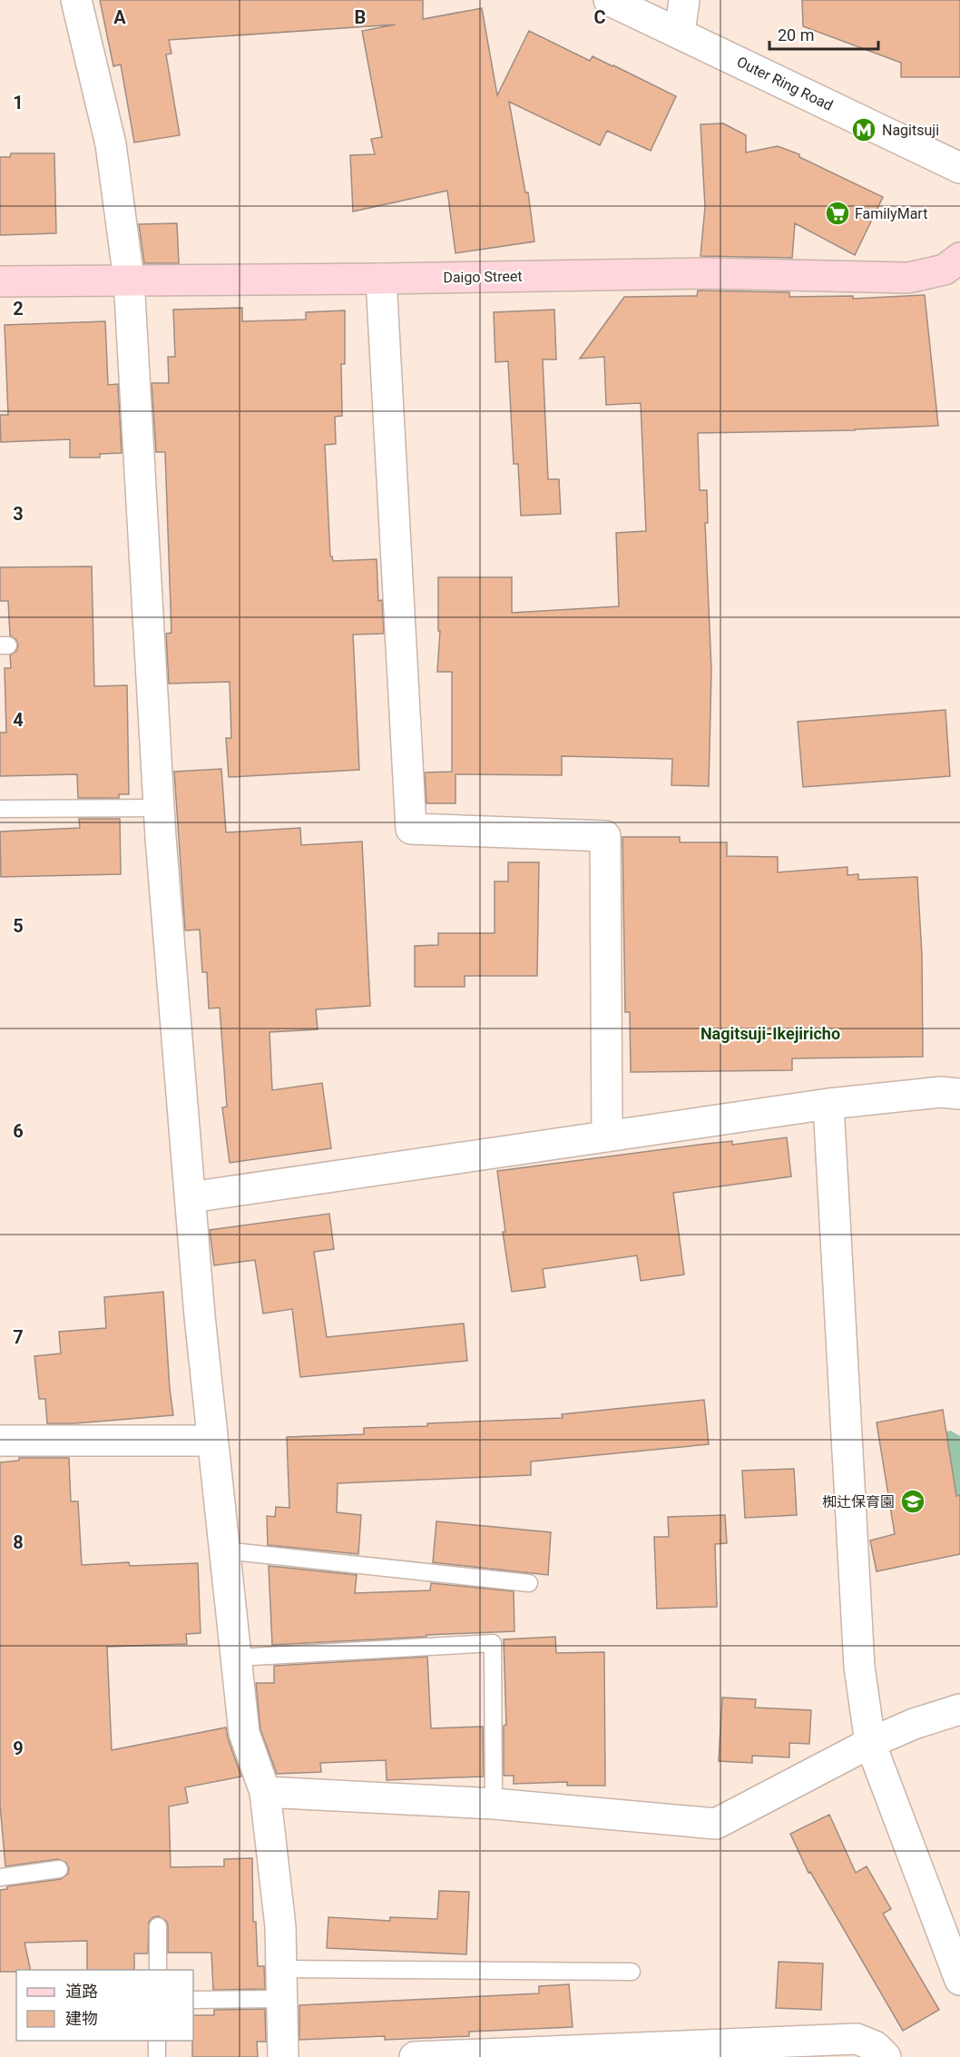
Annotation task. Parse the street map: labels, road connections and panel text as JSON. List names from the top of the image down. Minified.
{"streets":{"main road":["Daigo Street"],"street":["Outer Ring Road"]},"districts":["Nagitsuji-Ikejiricho"],"places":{"metro station":["Nagitsuji"],"supermarket":["FamilyMart"],"school or university":["椥辻保育園"]},"legend":["道路","建物"],"scale_bar":"20 m","grid":{"columns":["A","B","C"],"rows":["1","2","3","4","5","6","7","8","9"]}}
